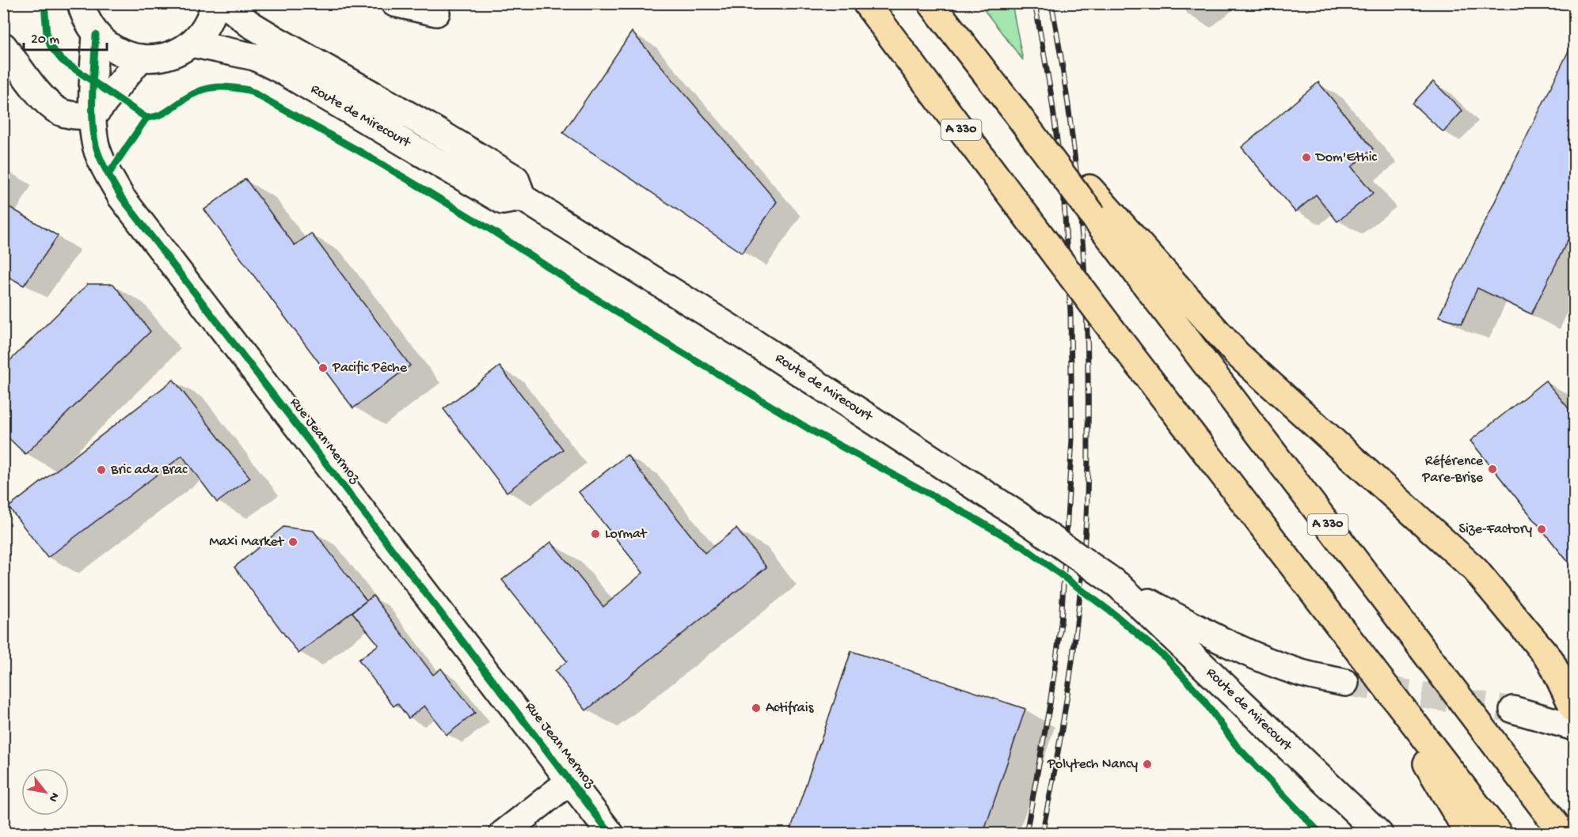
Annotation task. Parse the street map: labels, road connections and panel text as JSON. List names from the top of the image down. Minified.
{"streets":{"highway":["A 330"],"main road":["Route de Mirecourt","Rue Jean Mermoz"]},"places":["Dom'Ethic","Pacific Pêche","Référence Pare-Brise","Bric ada Brac","Size-Factory","Lormat","Maxi Market","Actifrais","Polytech Nancy"],"scale_bar":"20 m","north":"bottom right"}
